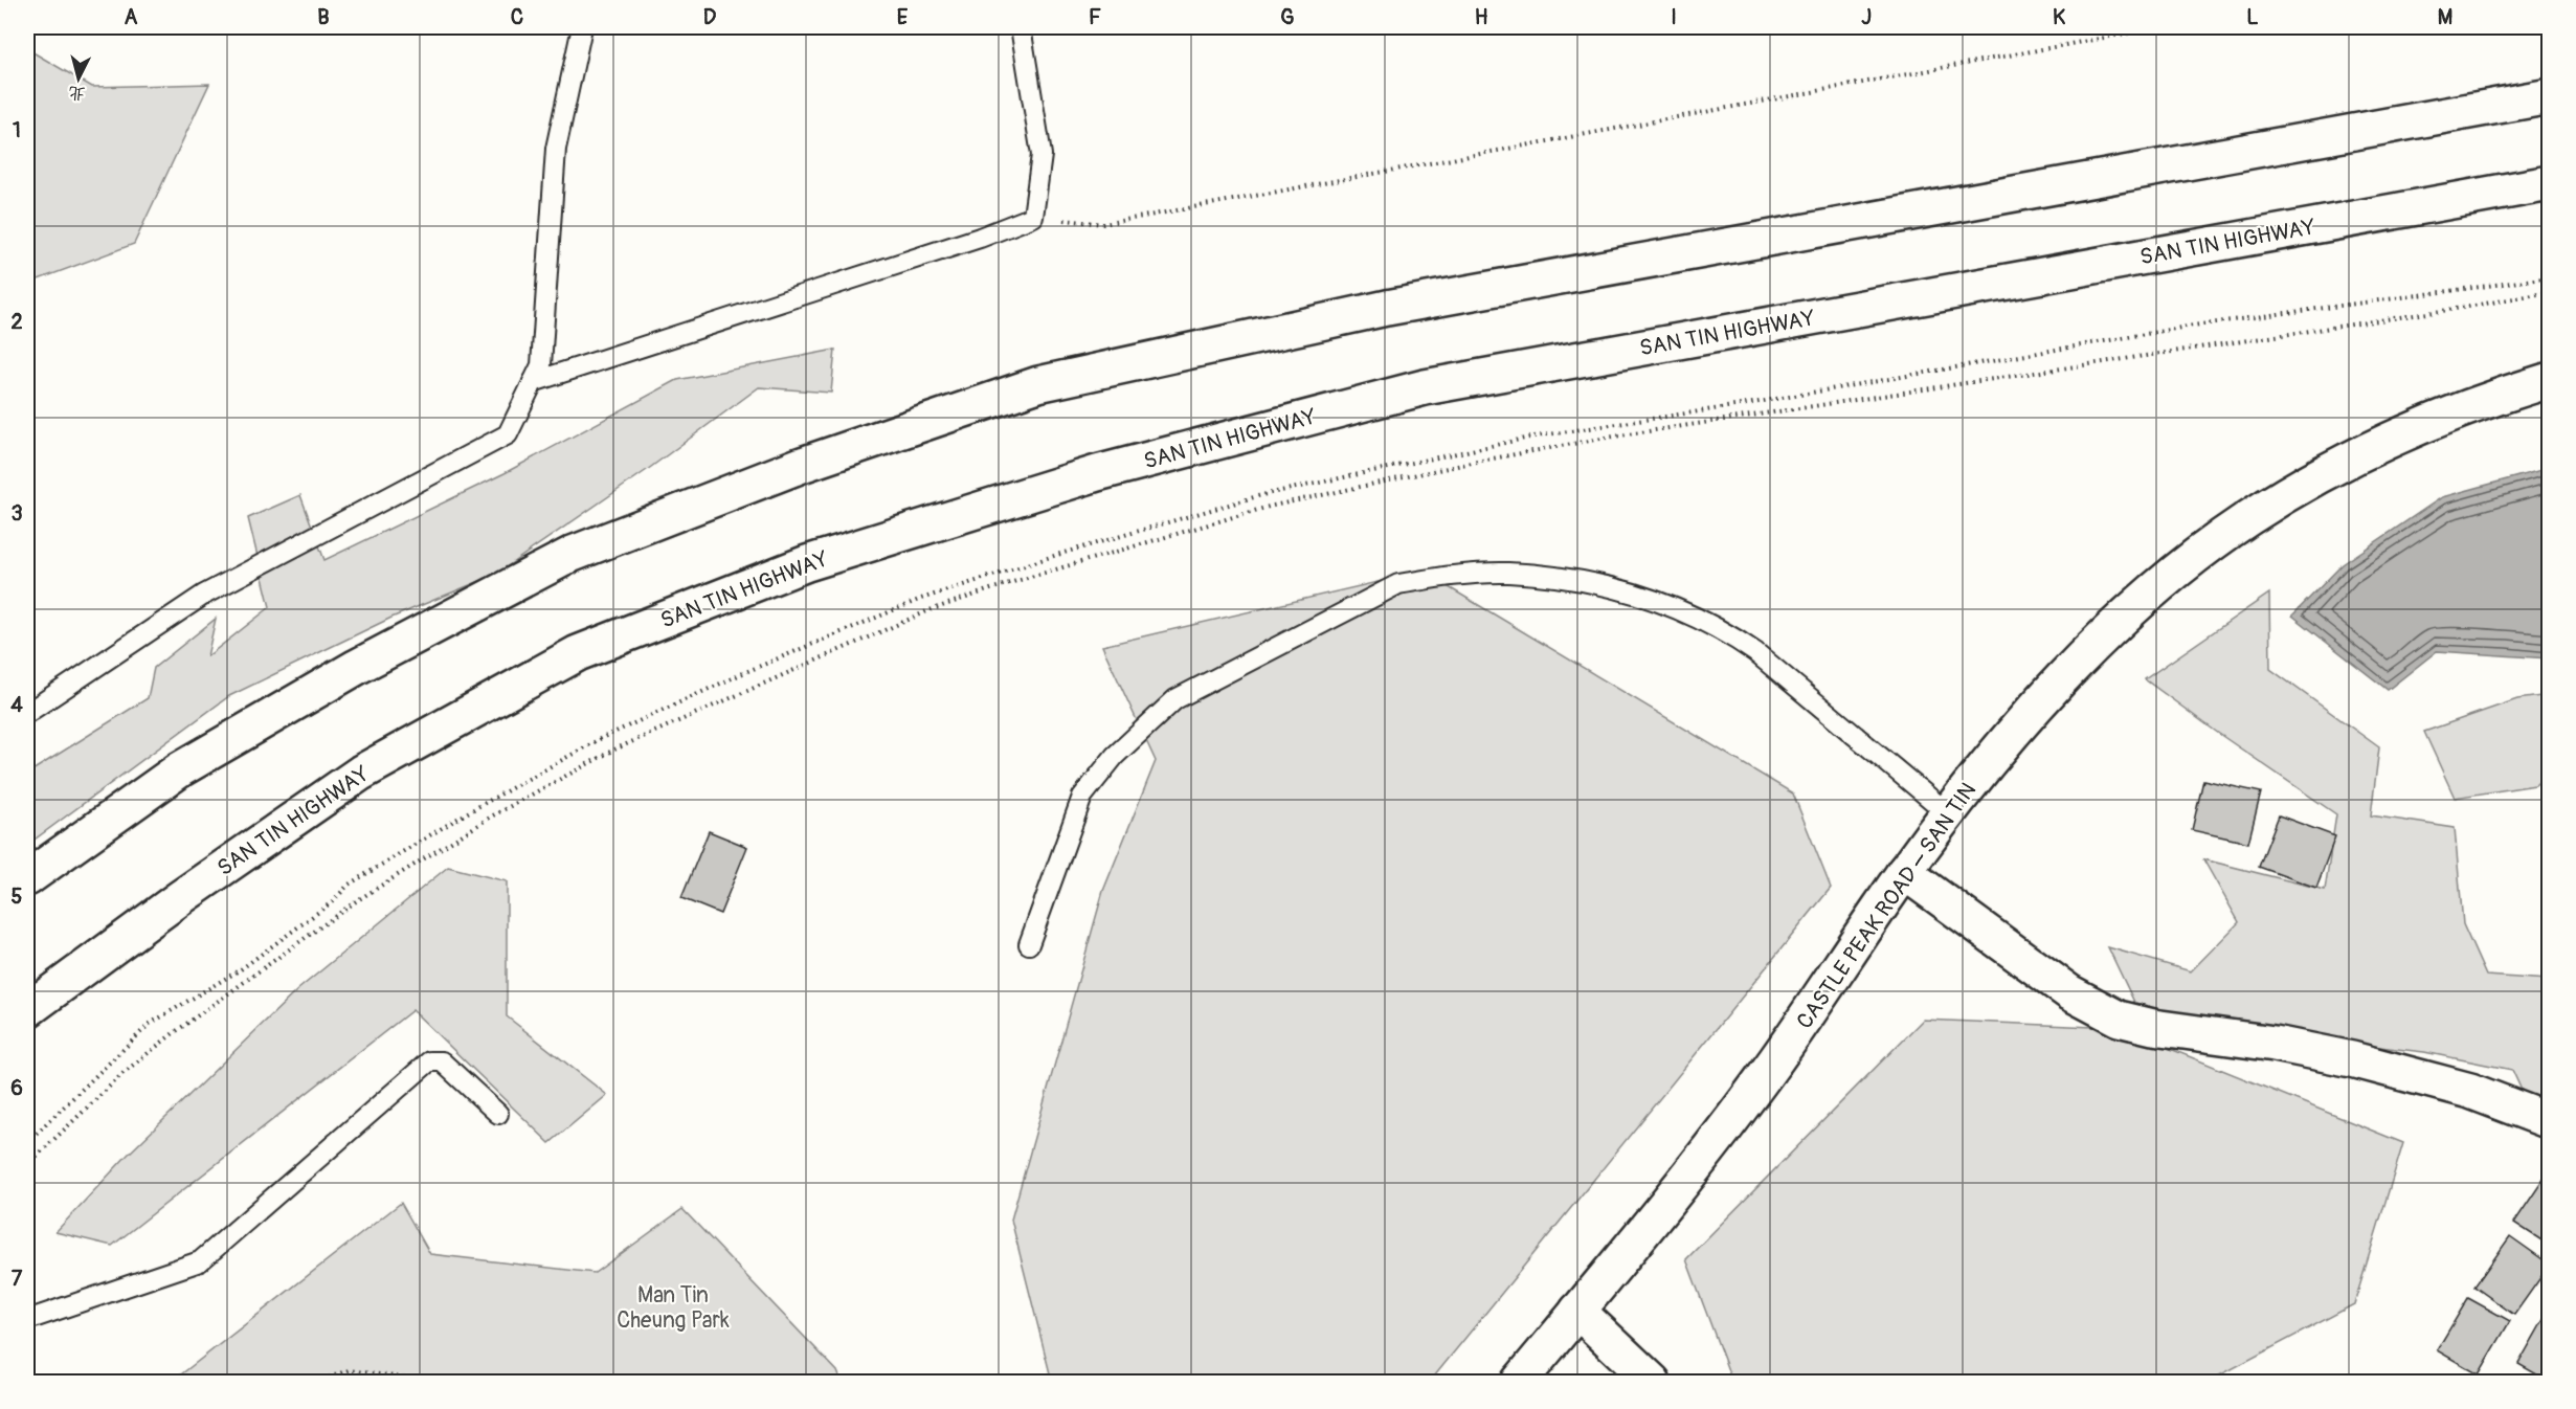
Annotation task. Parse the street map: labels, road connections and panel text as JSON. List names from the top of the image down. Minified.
{"streets":{"main road":["SAN TIN HIGHWAY","CASTLE PEAK ROAD – SAN TIN"]},"parks":["Man Tin Cheung Park"],"north":"bottom","grid":{"columns":["A","B","C","D","E","F","G","H","I","J","K","L","M"],"rows":["1","2","3","4","5","6","7"]}}
